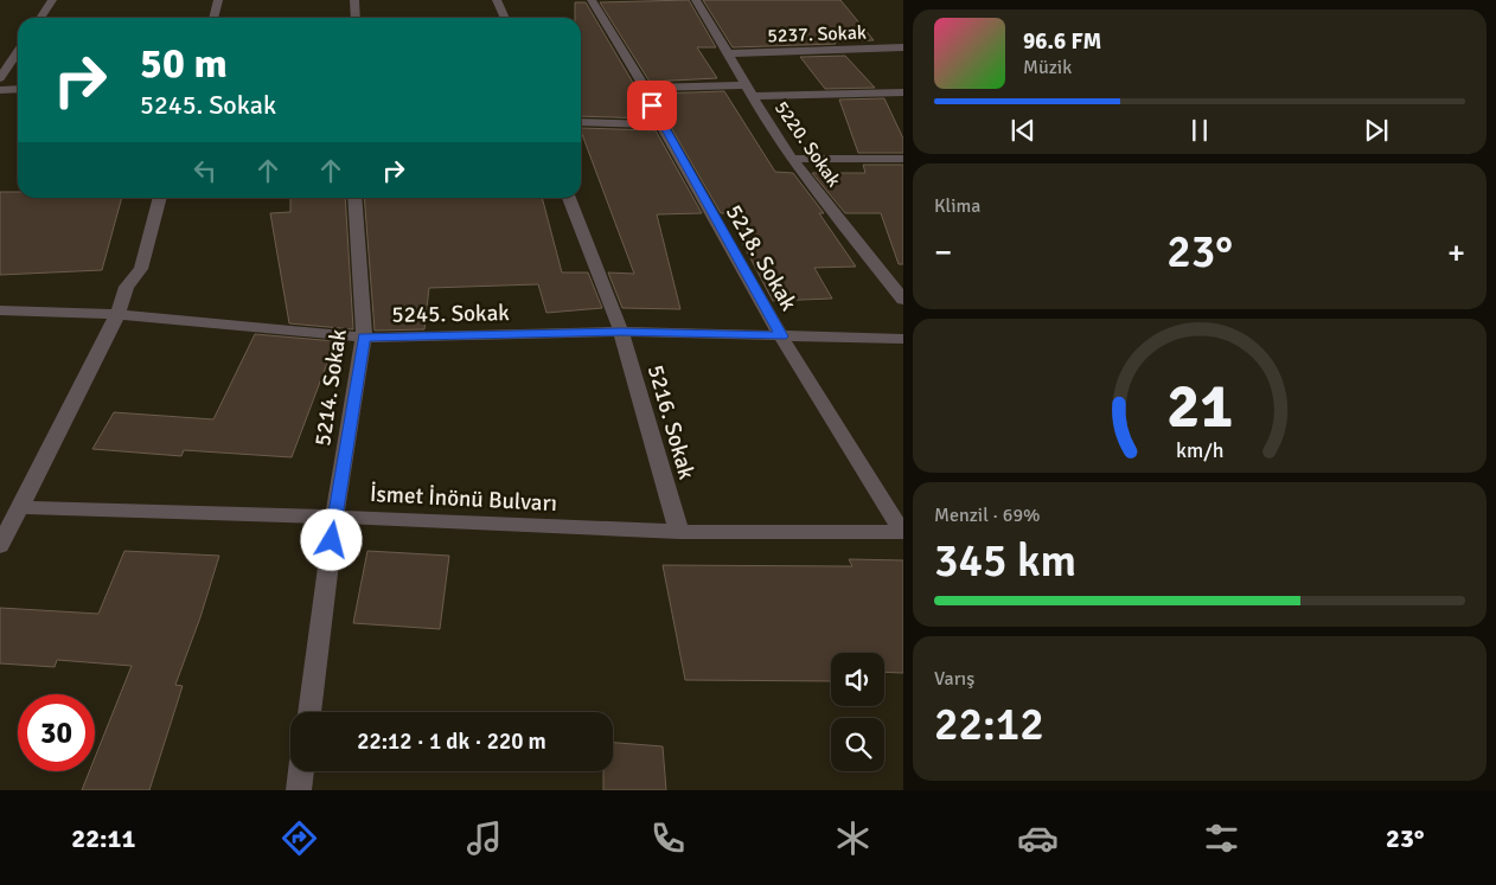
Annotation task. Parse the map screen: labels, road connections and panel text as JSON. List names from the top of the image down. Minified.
{"streets":{"street":["5237. Sokak","5220. Sokak","5218. Sokak","5245. Sokak","5214. Sokak","5216. Sokak","İsmet İnönü Bulvarı"]},"crossings":[["5237. Sokak","5220. Sokak"],["5218. Sokak","5245. Sokak"],["5218. Sokak","İsmet İnönü Bulvarı"],["5245. Sokak","5214. Sokak"],["5245. Sokak","5216. Sokak"],["5214. Sokak","İsmet İnönü Bulvarı"],["5216. Sokak","İsmet İnönü Bulvarı"]],"page":{"turn":["50 m","5245. Sokak"],"song":["96.6 FM","Müzik"],"tile":["Klima",["Menzil · 69%","345 km"],["Varış","22:12"]],"heat":["−","23°","+"],"limit":"30","trip":"22:12 · 1 dk · 220 m","tabs":["22:11","23°"],"gauge":["21","km/h"]}}
